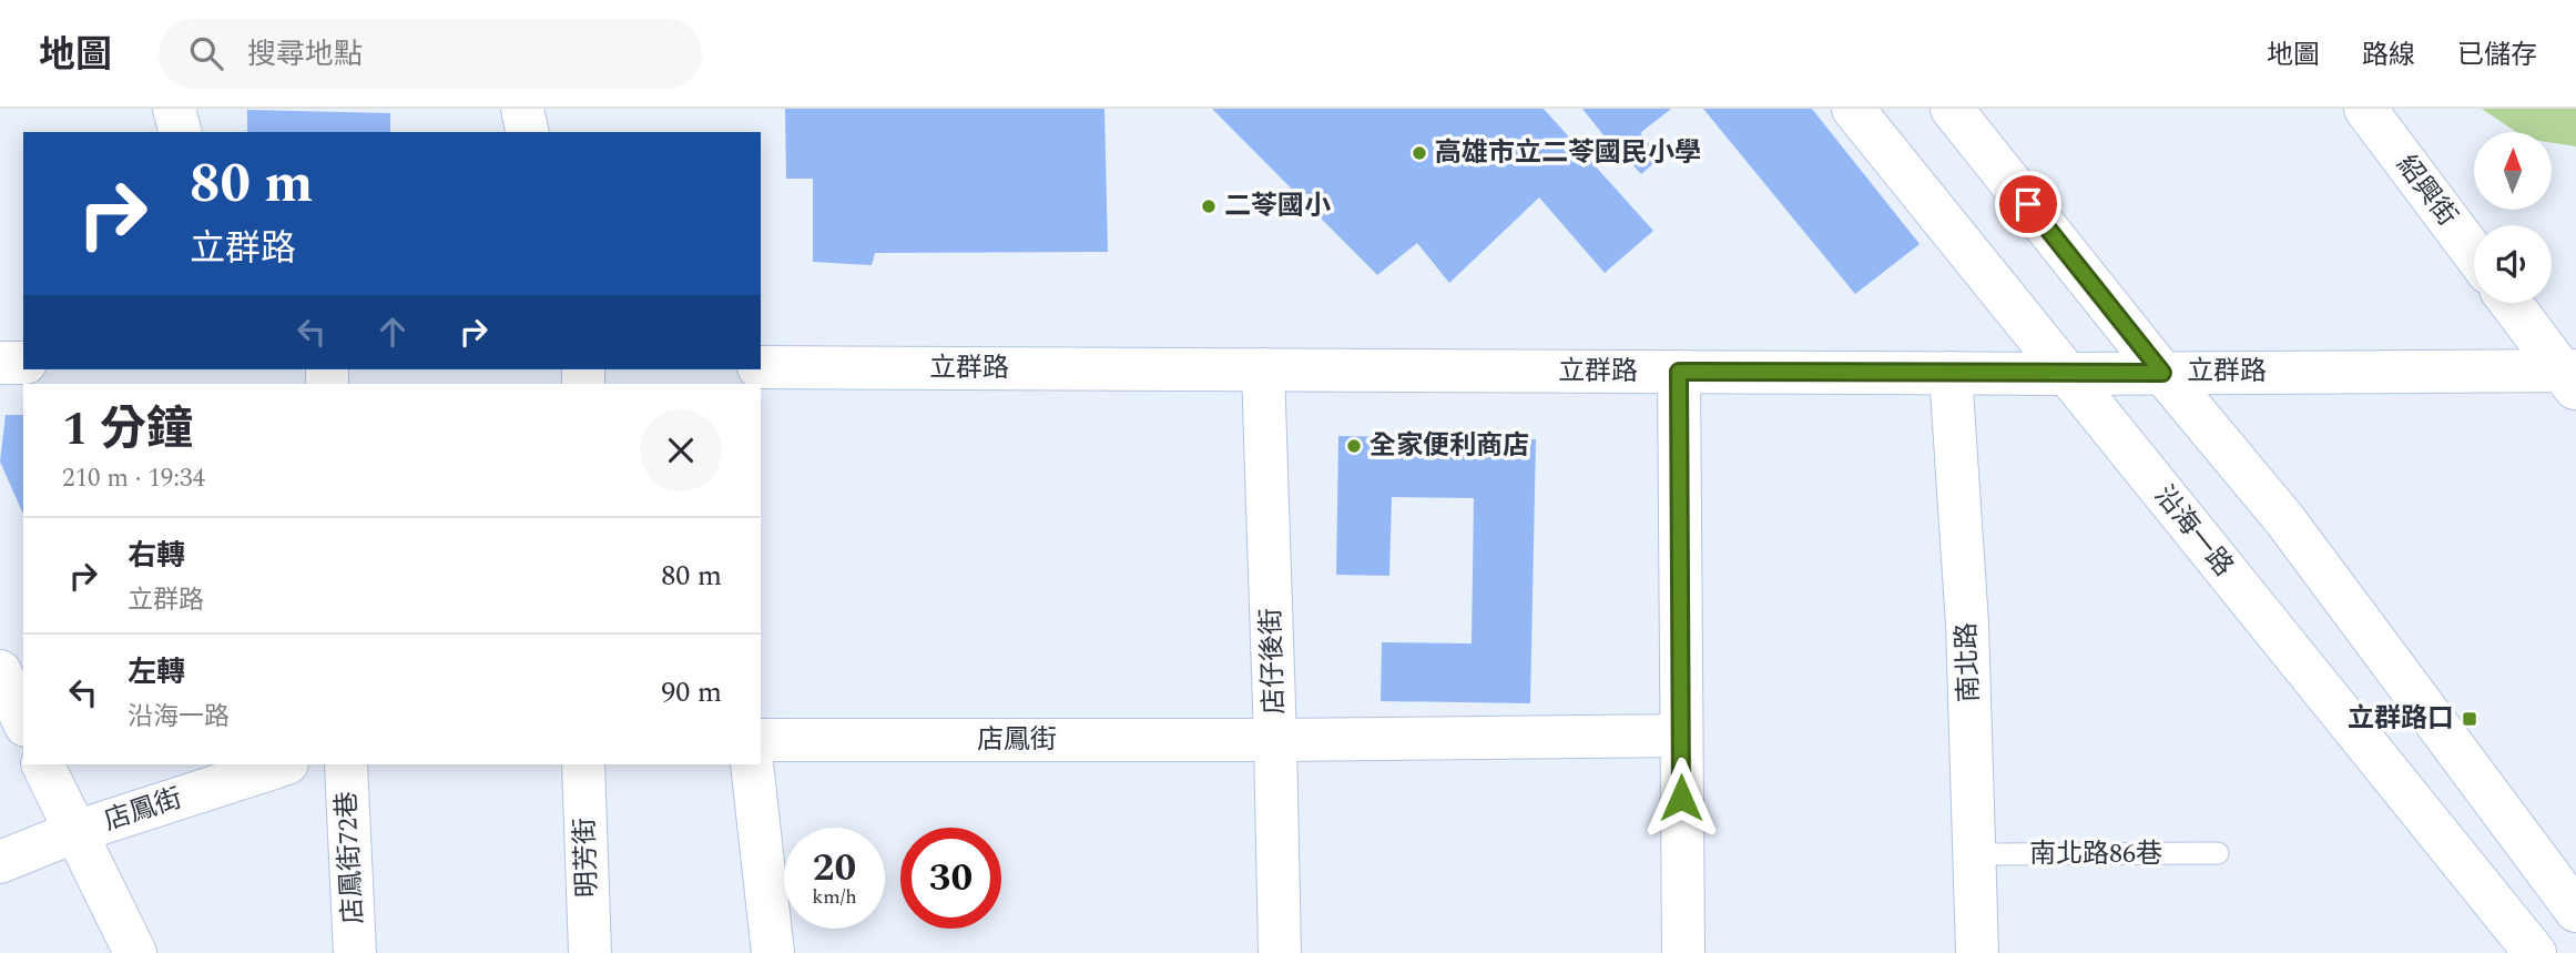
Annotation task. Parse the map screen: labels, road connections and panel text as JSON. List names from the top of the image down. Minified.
{"streets":{"street":["紹興街","立群路","沿海一路","店仔後街","南北路","店鳳街","店鳳街72巷","明芳街"],"lane":["南北路86巷"]},"crossings":[["立群路","沿海一路"],["立群路","店仔後街"],["立群路","南北路"],["店仔後街","店鳳街"],["南北路","南北路86巷"]],"places":{"other":["高雄市立二苓國民小學","二苓國小","全家便利商店"],"transit":["立群路口"]},"north":"top","page":{"header":"地圖","search":"搜尋地點","nav":["地圖","路線","已儲存"],"turn":["80 m","立群路"],"heading":["1 分鐘","210 m · 19:34"],"list":[{"name":"右轉","note":"立群路","value":"80 m"},{"name":"左轉","note":"沿海一路","value":"90 m"}],"speed":"20 km/h","limit":"30"}}
